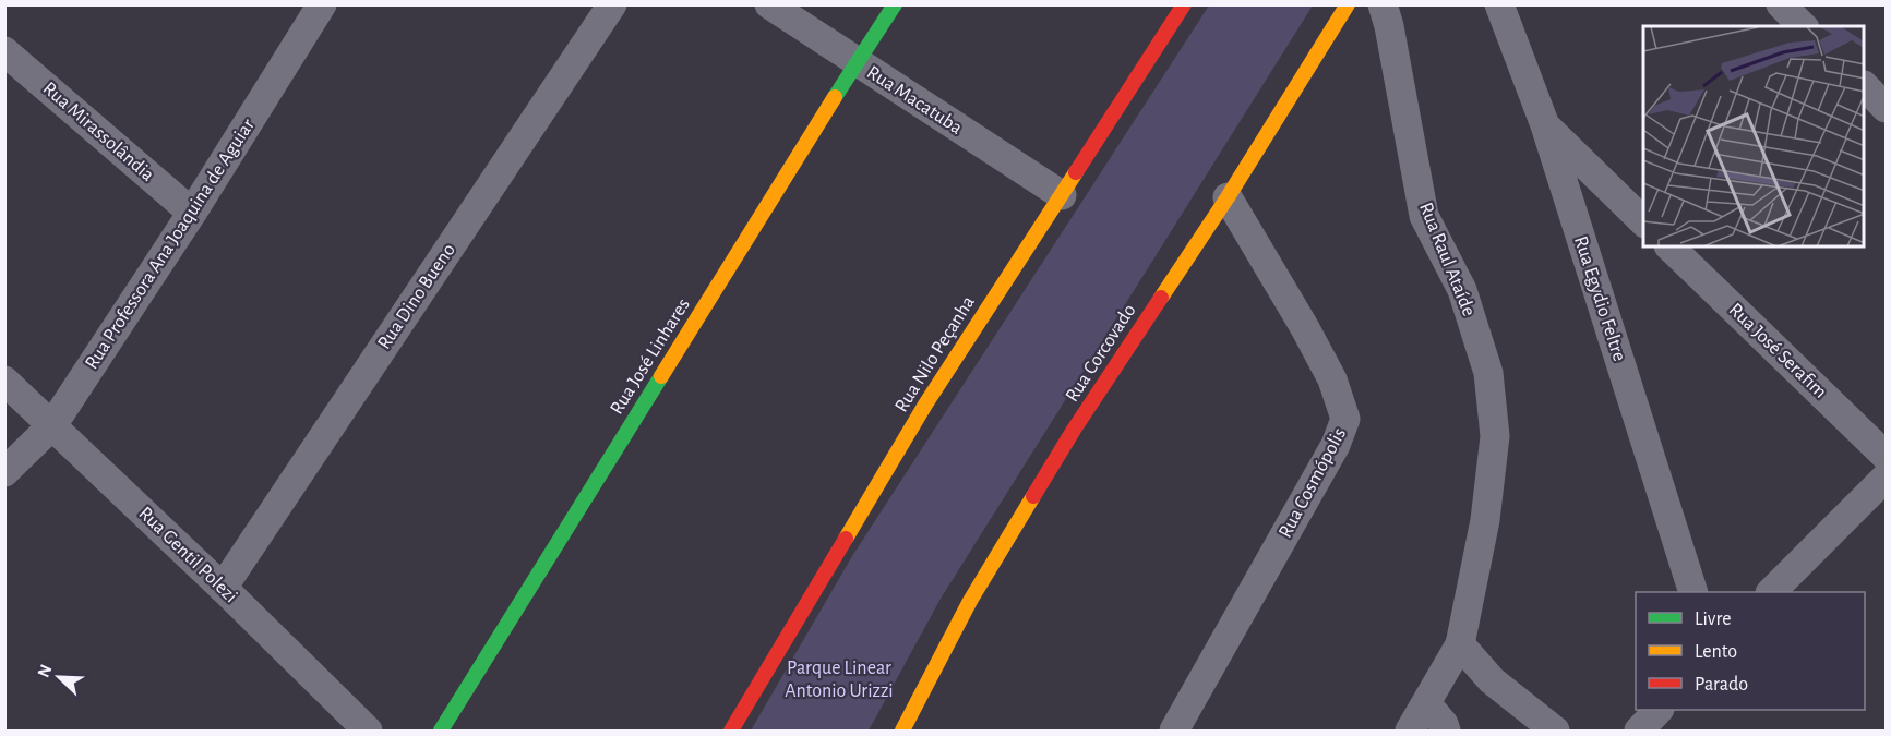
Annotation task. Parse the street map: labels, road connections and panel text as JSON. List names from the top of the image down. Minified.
{"streets":{"street":["Rua Macatuba","Rua Mirassolândia","Rua Professora Ana Joaquina de Aguiar","Rua Raul Ataíde","Rua Dino Bueno","Rua Egydio Feltre","Rua José Serafim","Rua Corcovado","Rua Nilo Peçanha","Rua José Linhares","Rua Cosmópolis","Rua Gentil Polezi"]},"crossings":[["Rua Macatuba","Rua Nilo Peçanha"],["Rua Macatuba","Rua José Linhares"],["Rua Mirassolândia","Rua Professora Ana Joaquina de Aguiar"],["Rua Professora Ana Joaquina de Aguiar","Rua Gentil Polezi"],["Rua Dino Bueno","Rua Gentil Polezi"],["Rua Corcovado","Rua Cosmópolis"]],"parks":["Parque Linear Antonio Urizzi"],"legend":["Livre","Lento","Parado"],"north":"top left"}
